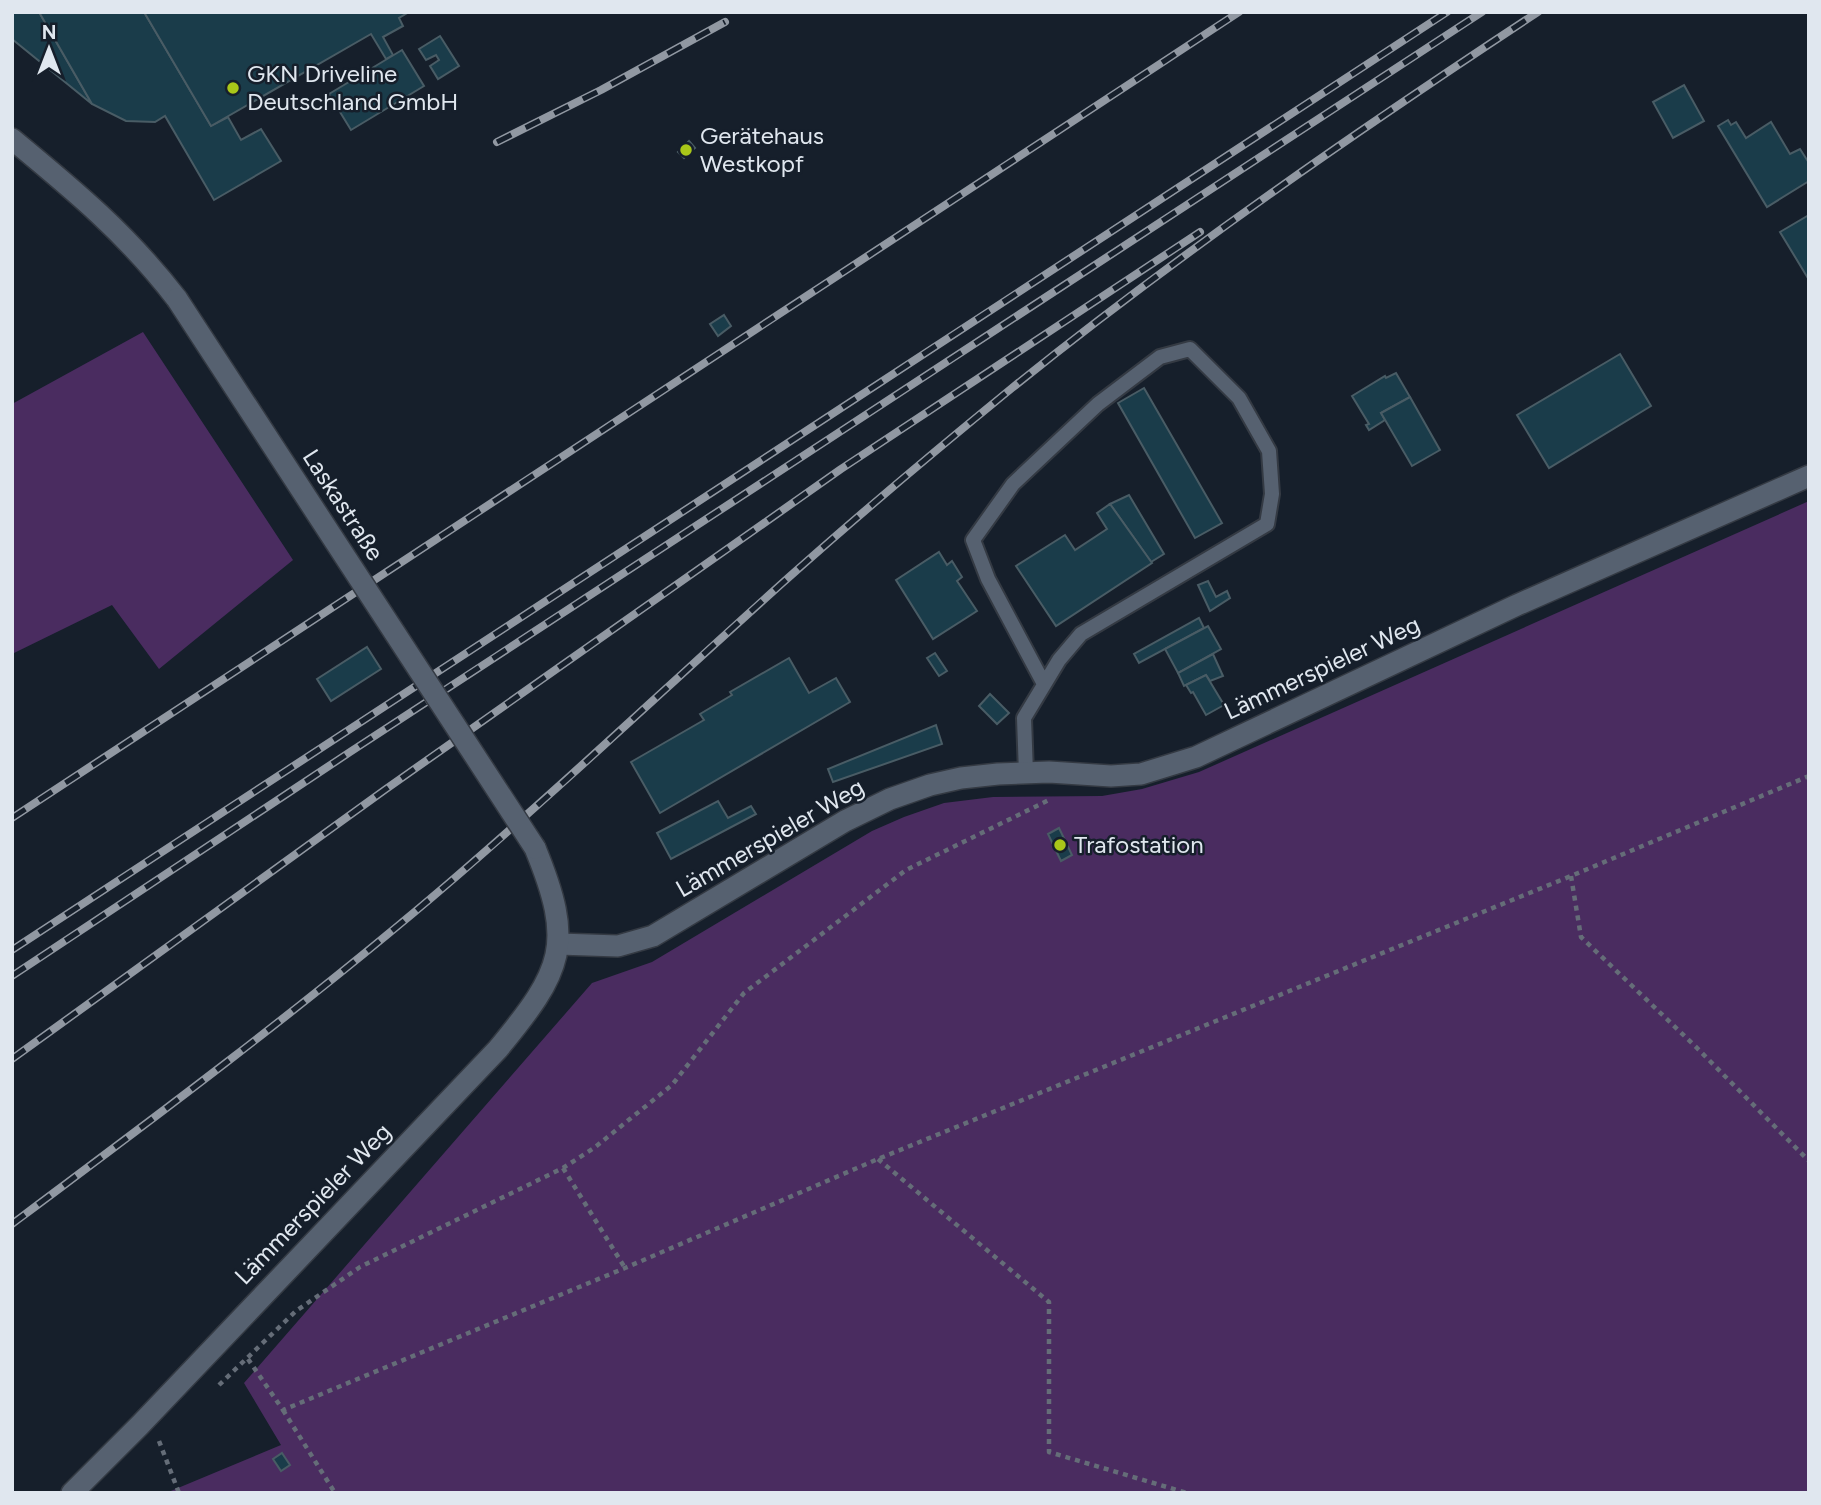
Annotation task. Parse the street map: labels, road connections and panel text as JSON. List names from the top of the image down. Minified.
{"streets":{"street":["Laskastraße","Lämmerspieler Weg"]},"crossings":[["Laskastraße","Lämmerspieler Weg"]],"places":["GKN Driveline Deutschland GmbH","Gerätehaus Westkopf","Trafostation"],"north":"top"}
